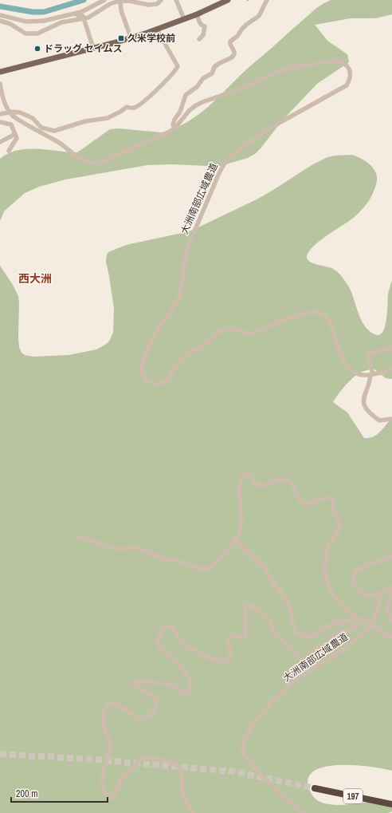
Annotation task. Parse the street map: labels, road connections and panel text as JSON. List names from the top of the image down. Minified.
{"streets":{"highway":["197"],"street":["大洲南部広域農道"]},"districts":["西大洲"],"places":{"transit":["久米学校前"],"other":["ドラッグ セイムス"]},"scale_bar":"200 m"}
